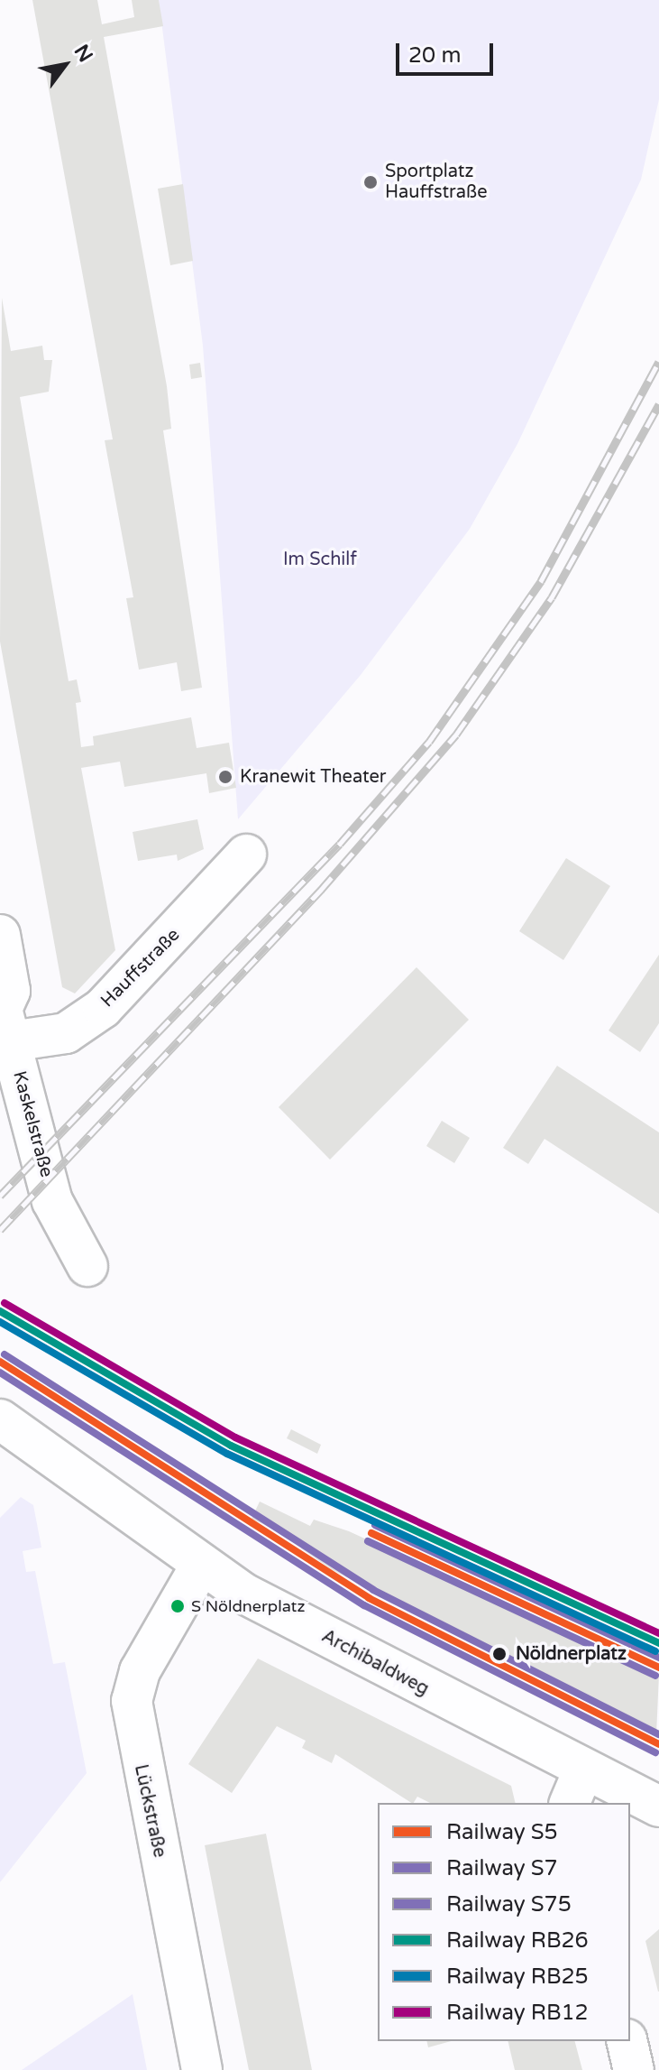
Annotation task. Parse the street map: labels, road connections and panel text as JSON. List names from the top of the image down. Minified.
{"streets":{"street":["Hauffstraße","Kaskelstraße","Archibaldweg","Lückstraße"]},"crossings":[["Hauffstraße","Kaskelstraße"],["Archibaldweg","Lückstraße"]],"parks":["Im Schilf"],"places":["Sportplatz Hauffstraße","Kranewit Theater","S Nöldnerplatz","Nöldnerplatz"],"lines":["rail line RB12","rail line RB26","rail line RB25","rail line S75","rail line S5","rail line S7"],"legend":["Railway S5","Railway S7","Railway S75","Railway RB26","Railway RB25","Railway RB12"],"scale_bar":"20 m","north":"top right"}
